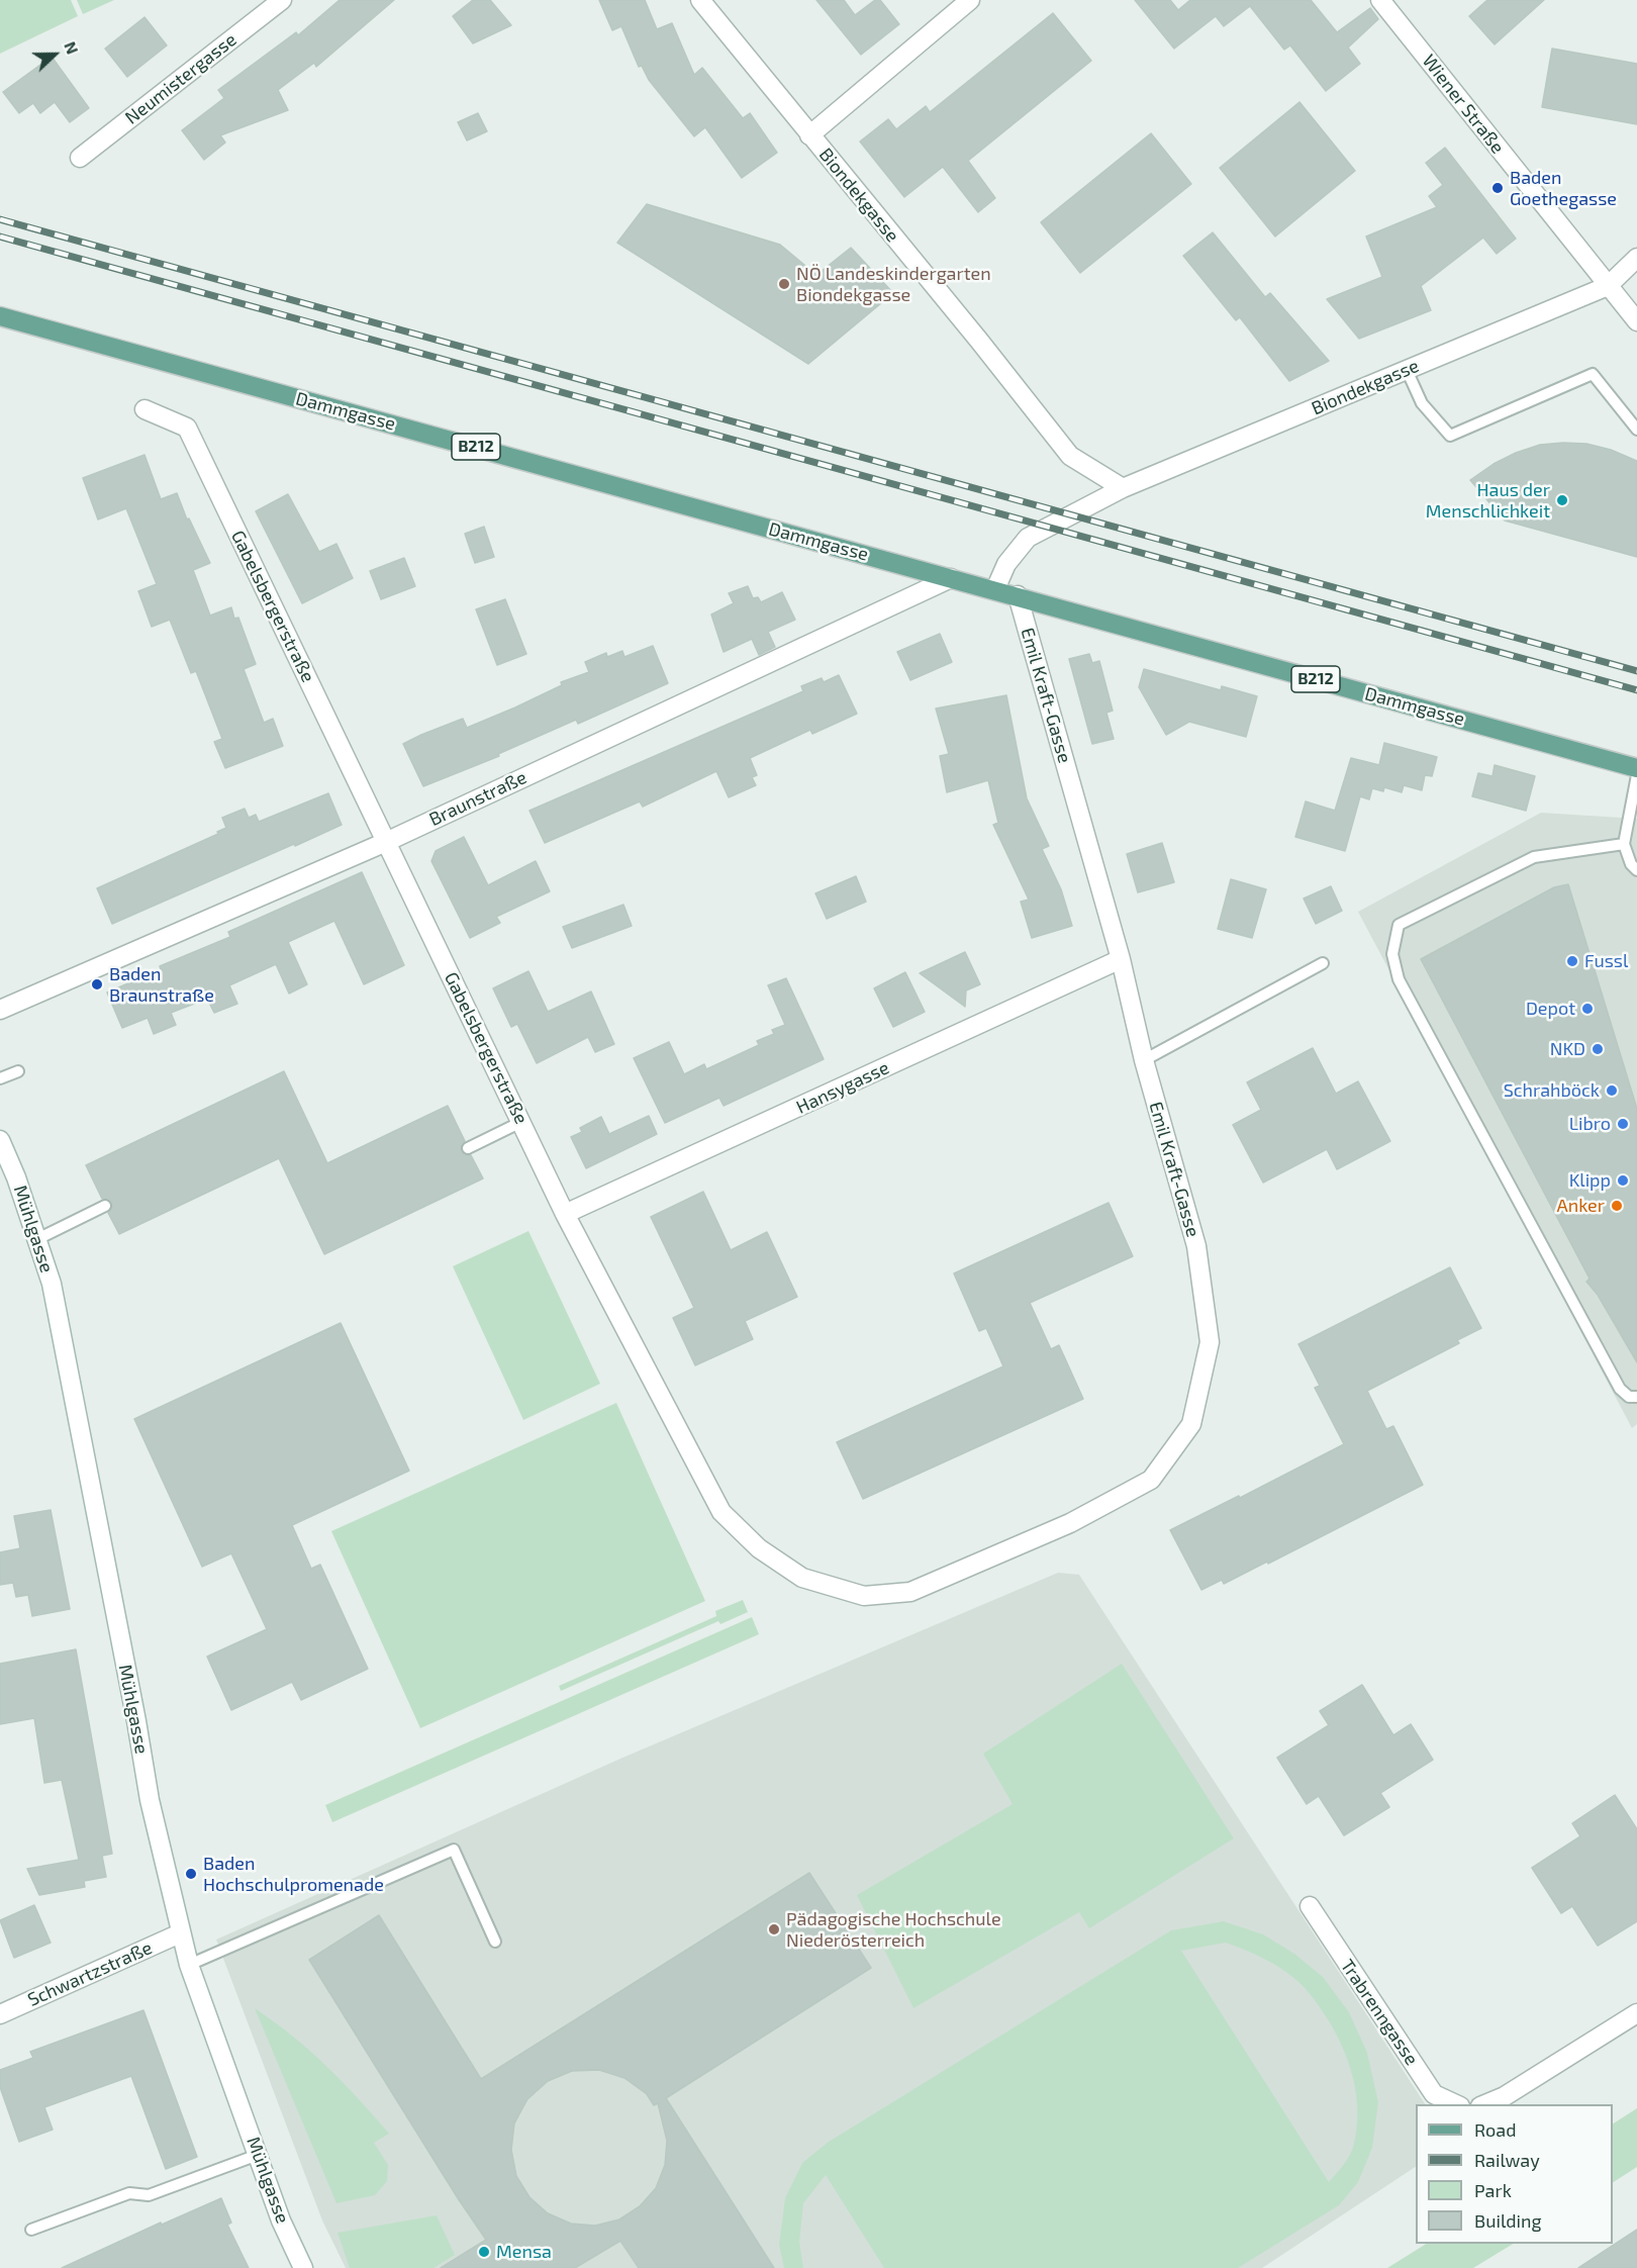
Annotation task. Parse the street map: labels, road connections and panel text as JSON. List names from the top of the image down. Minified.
{"streets":{"main road":["Dammgasse","B212"],"street":["Neumistergasse","Wiener Straße","Biondekgasse","Gabelsbergerstraße","Emil Kraft-Gasse","Braunstraße","Hansygasse","Mühlgasse","Schwartzstraße","Trabrenngasse"]},"crossings":[["Wiener Straße","Biondekgasse"],["Biondekgasse","Dammgasse"],["Dammgasse","Emil Kraft-Gasse"],["Dammgasse","Braunstraße"],["Gabelsbergerstraße","Emil Kraft-Gasse"],["Gabelsbergerstraße","Braunstraße"],["Gabelsbergerstraße","Hansygasse"],["Emil Kraft-Gasse","Hansygasse"],["Mühlgasse","Schwartzstraße"]],"places":["Baden Goethegasse","NÖ Landeskindergarten Biondekgasse","Haus der Menschlichkeit","Fussl","Baden Braunstraße","Depot","NKD","Schrahböck","Libro","Klipp","Anker","Baden Hochschulpromenade","Pädagogische Hochschule Niederösterreich","Mensa"],"legend":["Road","Railway","Park","Building"],"north":"right"}
